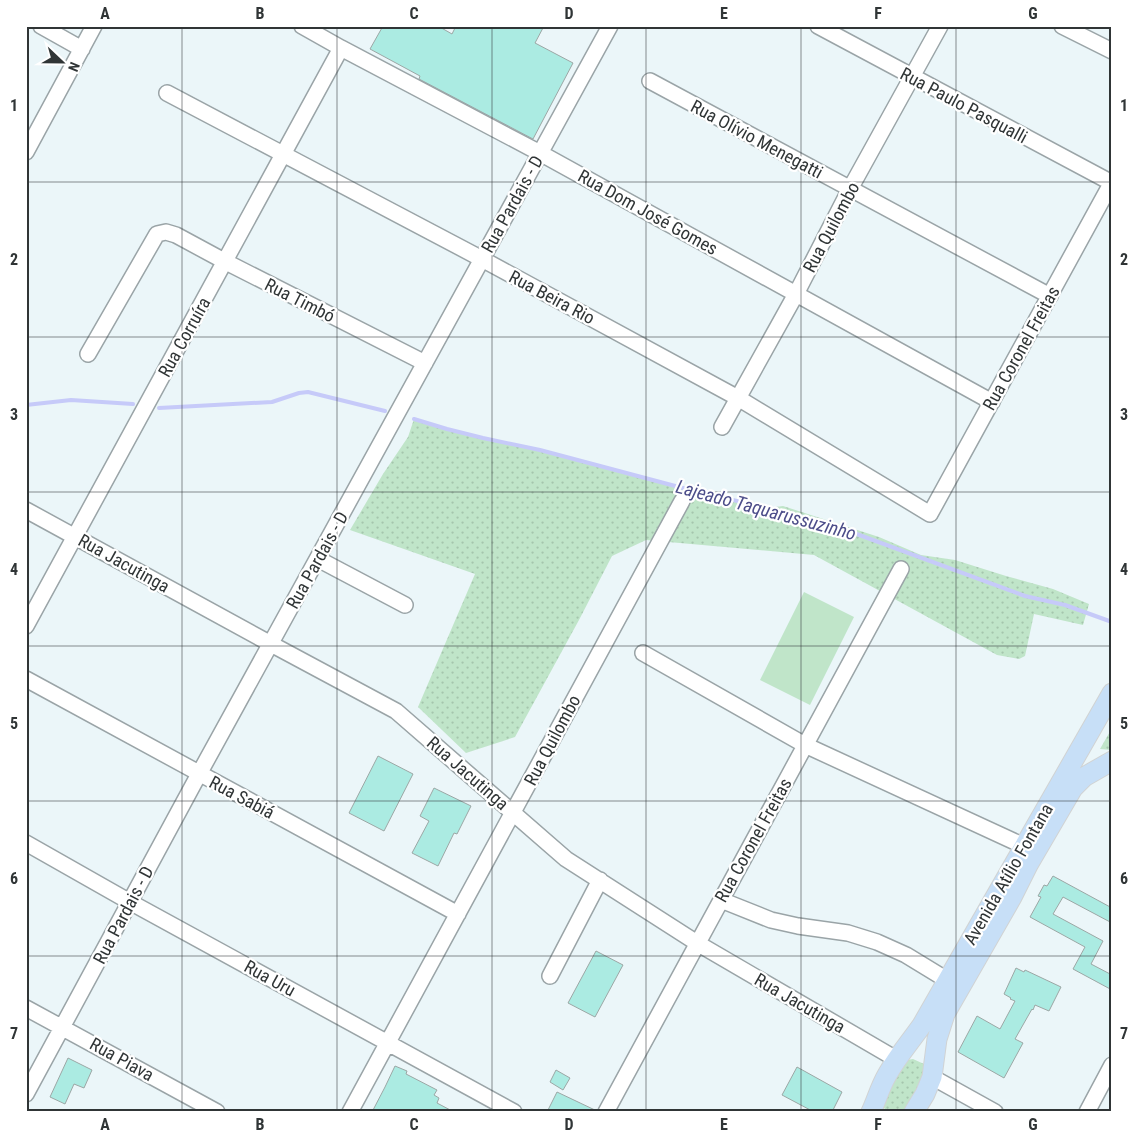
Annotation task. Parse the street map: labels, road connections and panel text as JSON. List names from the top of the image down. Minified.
{"streets":{"main road":["Avenida Atílio Fontana"],"street":["Rua Paulo Pasqualli","Rua Olívio Menegatti","Rua Pardais - D","Rua Dom José Gomes","Rua Quilombo","Rua Beira Rio","Rua Timbó","Rua Corruíra","Rua Coronel Freitas","Rua Jacutinga","Rua Sabiá","Rua Uru","Rua Piava"]},"crossings":[["Rua Paulo Pasqualli","Rua Quilombo"],["Rua Paulo Pasqualli","Rua Coronel Freitas"],["Rua Olívio Menegatti","Rua Quilombo"],["Rua Olívio Menegatti","Rua Coronel Freitas"],["Rua Pardais - D","Rua Dom José Gomes"],["Rua Pardais - D","Rua Beira Rio"],["Rua Pardais - D","Rua Timbó"],["Rua Pardais - D","Rua Jacutinga"],["Rua Pardais - D","Rua Sabiá"],["Rua Pardais - D","Rua Uru"],["Rua Pardais - D","Rua Piava"],["Rua Dom José Gomes","Rua Quilombo"],["Rua Dom José Gomes","Rua Corruíra"],["Rua Dom José Gomes","Rua Coronel Freitas"],["Rua Quilombo","Rua Beira Rio"],["Rua Quilombo","Rua Jacutinga"],["Rua Quilombo","Rua Sabiá"],["Rua Quilombo","Rua Uru"],["Rua Beira Rio","Rua Corruíra"],["Rua Beira Rio","Rua Coronel Freitas"],["Rua Timbó","Rua Corruíra"],["Rua Corruíra","Rua Jacutinga"],["Rua Coronel Freitas","Rua Jacutinga"],["Rua Jacutinga","Avenida Atílio Fontana"]],"water":["Lajeado Taquarussuzinho"],"north":"right","grid":{"columns":["A","B","C","D","E","F","G"],"rows":["1","2","3","4","5","6","7"]}}
